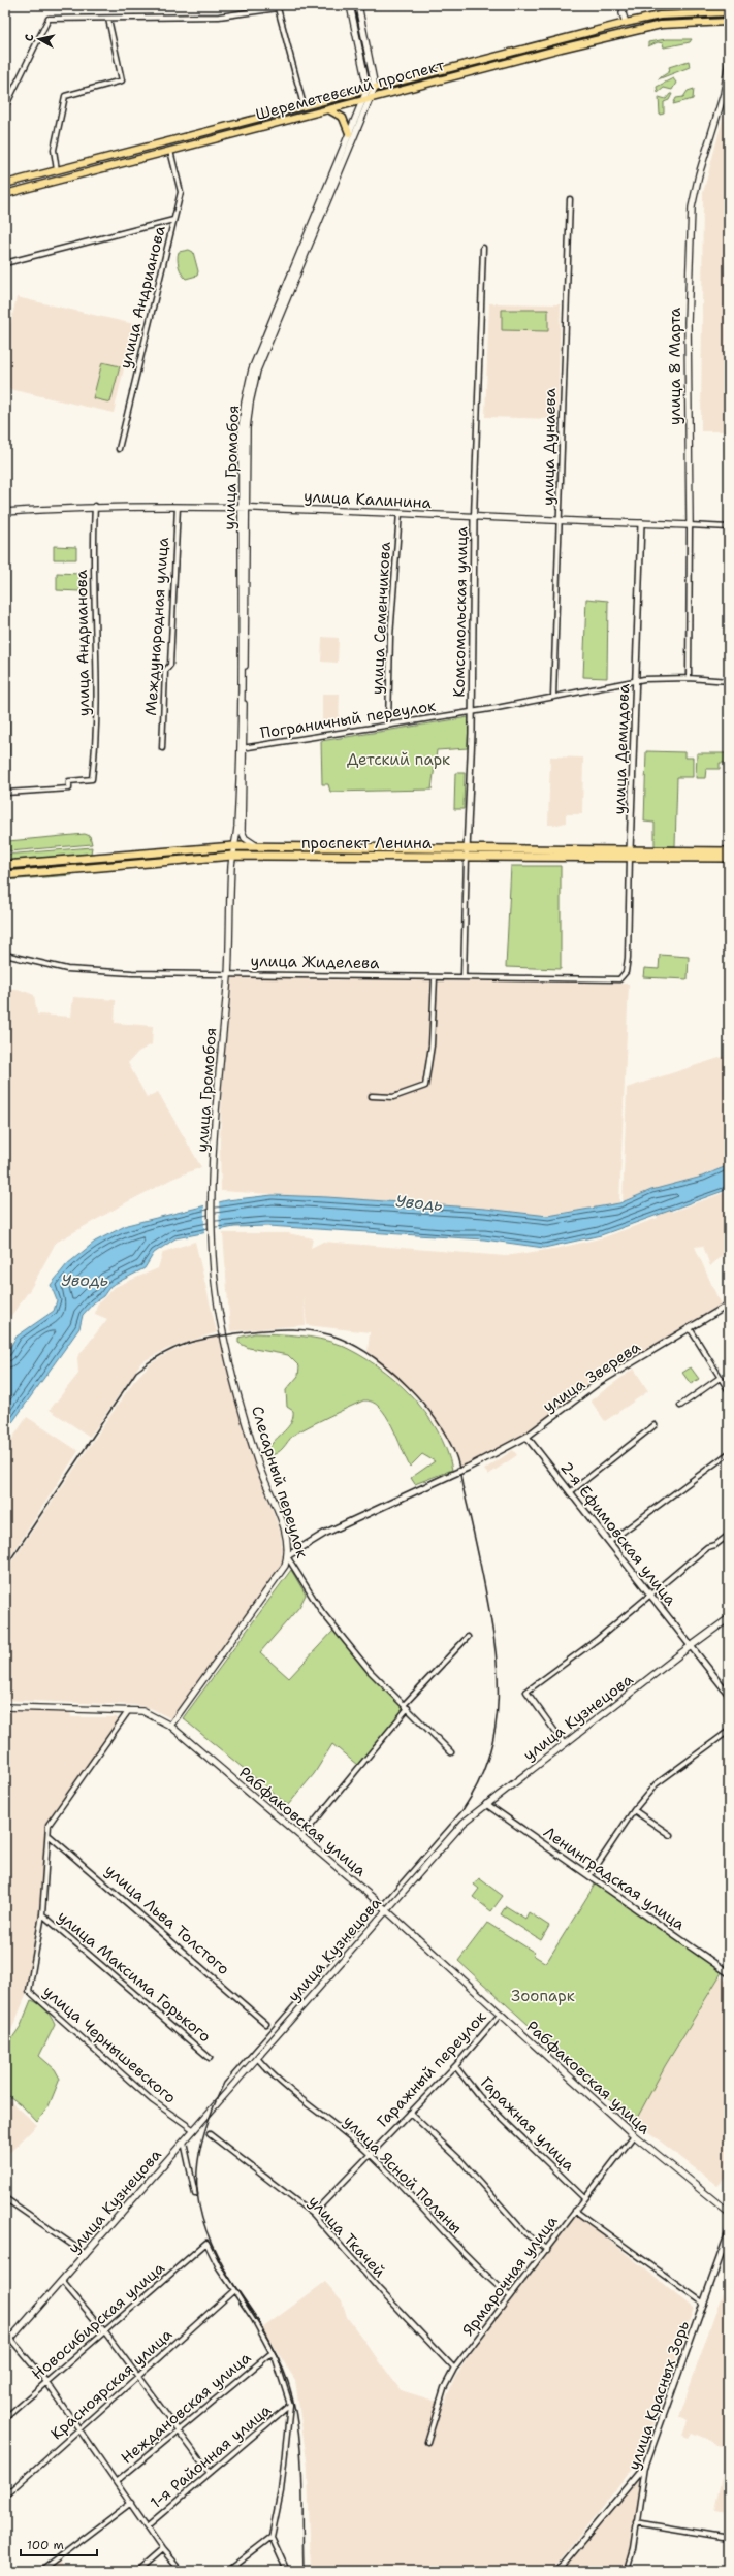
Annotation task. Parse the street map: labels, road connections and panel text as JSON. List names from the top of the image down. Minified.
{"streets":{"highway":["проспект Ленина"],"main road":["Шереметевский проспект","улица 8 Марта","улица Громобоя","улица Калинина","Слесарный переулок","улица Кузнецова","Рабфаковская улица"],"street":["улица Андрианова","улица Дунаева","Комсомольская улица","улица Семенчикова","Международная улица","Пограничный переулок","улица Демидова","улица Жиделева","улица Зверева","2-я Ефимовская улица","Ленинградская улица","улица Льва Толстого","улица Максима Горького","улица Чернышевского","Гаражный переулок","Гаражная улица","улица Ясной Поляны","улица Ткачей","Ярмарочная улица","Новосибирская улица","Красноярская улица","улица Красных Зорь","Неждановская улица","1-я Районная улица"]},"crossings":[["Шереметевский проспект","улица Андрианова"],["Шереметевский проспект","улица Громобоя"],["улица Андрианова","улица Калинина"],["улица 8 Марта","улица Калинина"],["улица 8 Марта","Пограничный переулок"],["улица Дунаева","улица Калинина"],["улица Дунаева","Пограничный переулок"],["улица Громобоя","улица Калинина"],["улица Громобоя","Пограничный переулок"],["улица Громобоя","проспект Ленина"],["улица Громобоя","улица Жиделева"],["улица Громобоя","Слесарный переулок"],["улица Калинина","Комсомольская улица"],["улица Калинина","улица Семенчикова"],["улица Калинина","Международная улица"],["улица Калинина","улица Демидова"],["Комсомольская улица","Пограничный переулок"],["Комсомольская улица","проспект Ленина"],["Комсомольская улица","улица Жиделева"],["улица Семенчикова","Пограничный переулок"],["Пограничный переулок","улица Демидова"],["улица Демидова","проспект Ленина"],["улица Демидова","улица Жиделева"],["улица Зверева","Слесарный переулок"],["улица Зверева","2-я Ефимовская улица"],["2-я Ефимовская улица","улица Кузнецова"],["улица Кузнецова","Рабфаковская улица"],["улица Кузнецова","Ленинградская улица"],["улица Кузнецова","улица Чернышевского"],["улица Кузнецова","улица Ясной Поляны"],["Рабфаковская улица","Гаражный переулок"],["Рабфаковская улица","Ярмарочная улица"],["улица Максима Горького","улица Чернышевского"],["Гаражный переулок","Гаражная улица"],["Гаражный переулок","улица Ясной Поляны"],["Гаражный переулок","улица Ткачей"],["Гаражная улица","Ярмарочная улица"],["улица Ясной Поляны","Ярмарочная улица"],["улица Ткачей","Ярмарочная улица"],["Новосибирская улица","Красноярская улица"]],"water":["Уводь"],"parks":["Детский парк","Зоопарк"],"scale_bar":"100 m","north":"left"}
